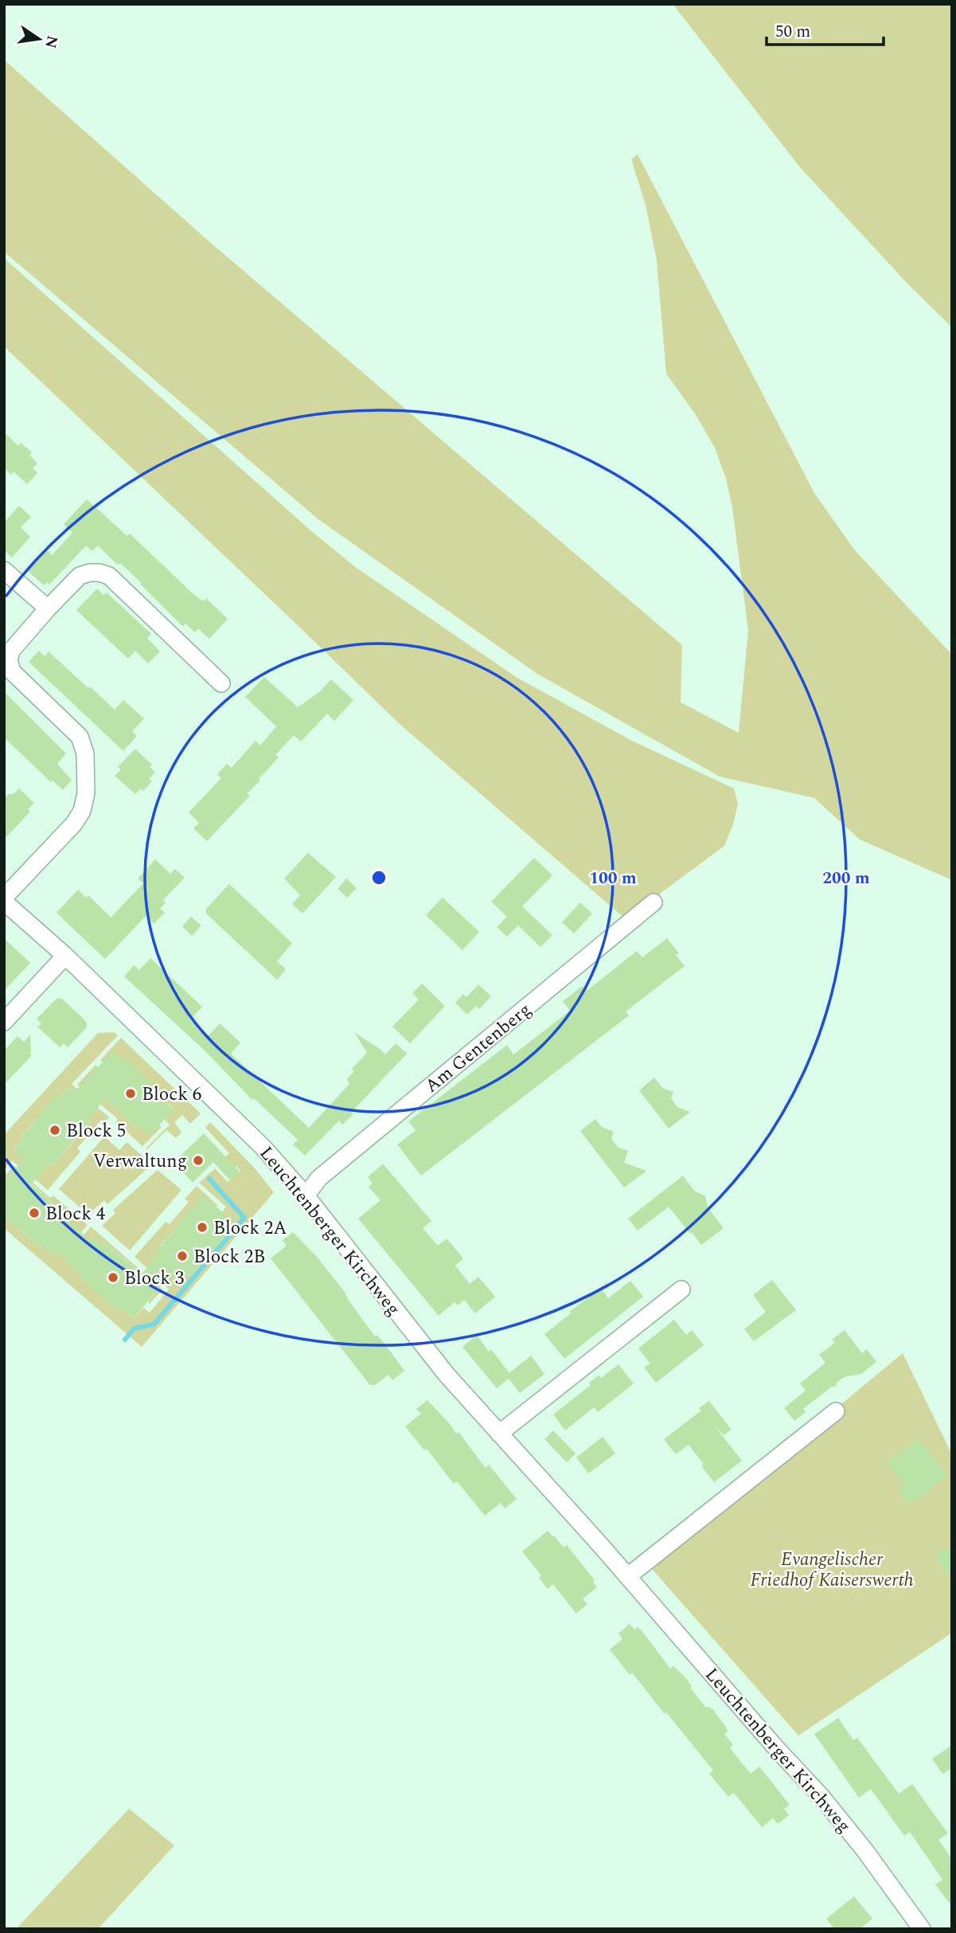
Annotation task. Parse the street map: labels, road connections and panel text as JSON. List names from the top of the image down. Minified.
{"streets":{"street":["Am Gentenberg","Leuchtenberger Kirchweg"]},"crossings":[["Am Gentenberg","Leuchtenberger Kirchweg"]],"parks":["Evangelischer Friedhof Kaiserswerth"],"places":["Block 6","Block 5","Verwaltung","Block 4","Block 2A","Block 2B","Block 3"],"scale_bar":"50 m","north":"right","rings":["100 m","200 m"]}
